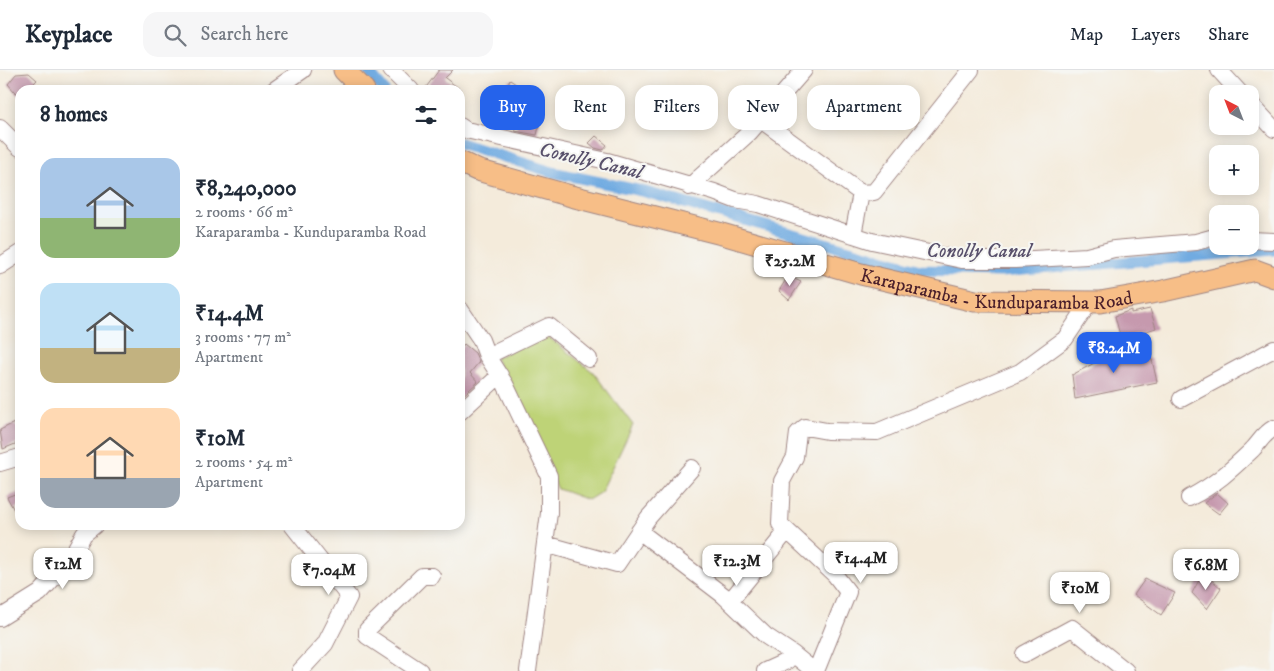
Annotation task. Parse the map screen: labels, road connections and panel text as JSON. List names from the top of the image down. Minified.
{"streets":{"main road":["Karaparamba - Kunduparamba Road"]},"water":["Conolly Canal"],"north":"top left","page":{"header":"Keyplace","search":"Search here","nav":["Map","Layers","Share"],"map_buttons":["+","−"],"chip":["Buy","Rent","Filters","New","Apartment"],"heading":"8 homes","list":[{"name":"₹8,240,000","note":"2 rooms · 66 m² · Karaparamba - Kunduparamba Road"},{"name":"₹14.4M","note":"3 rooms · 77 m² · Apartment"},{"name":"₹10M","note":"2 rooms · 54 m² · Apartment"}],"price":["₹25.2M","₹8.24M","₹14.4M","₹12.3M","₹12M","₹6.8M","₹7.04M","₹10M"]}}
